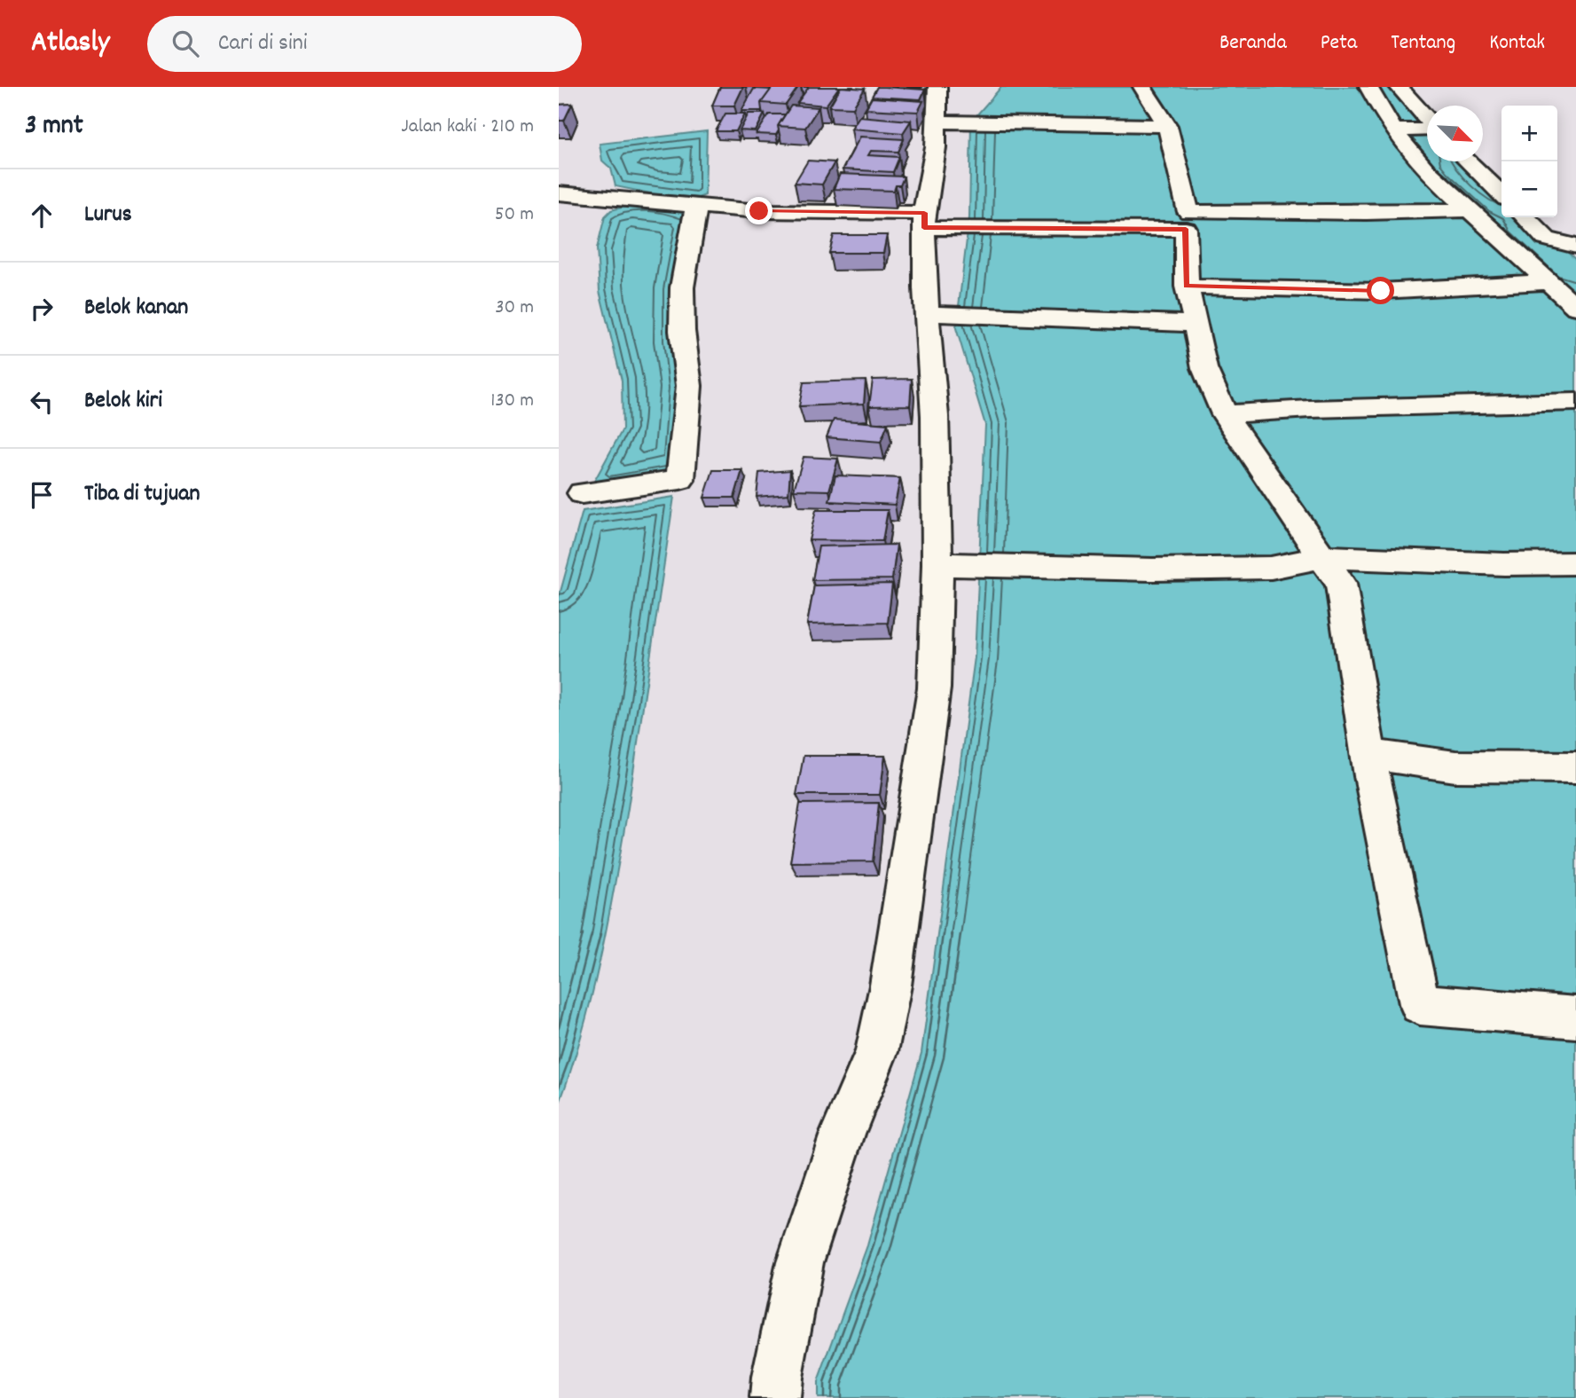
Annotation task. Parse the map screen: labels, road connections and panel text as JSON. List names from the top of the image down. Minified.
{"north":"bottom right","page":{"header":"Atlasly","search":"Cari di sini","nav":["Beranda","Peta","Tentang","Kontak"],"heading":["3 mnt","Jalan kaki · 210 m"],"map_buttons":["+","−"],"list":[["Lurus","50 m"],["Belok kanan","30 m"],["Belok kiri","130 m"],"Tiba di tujuan"]}}
